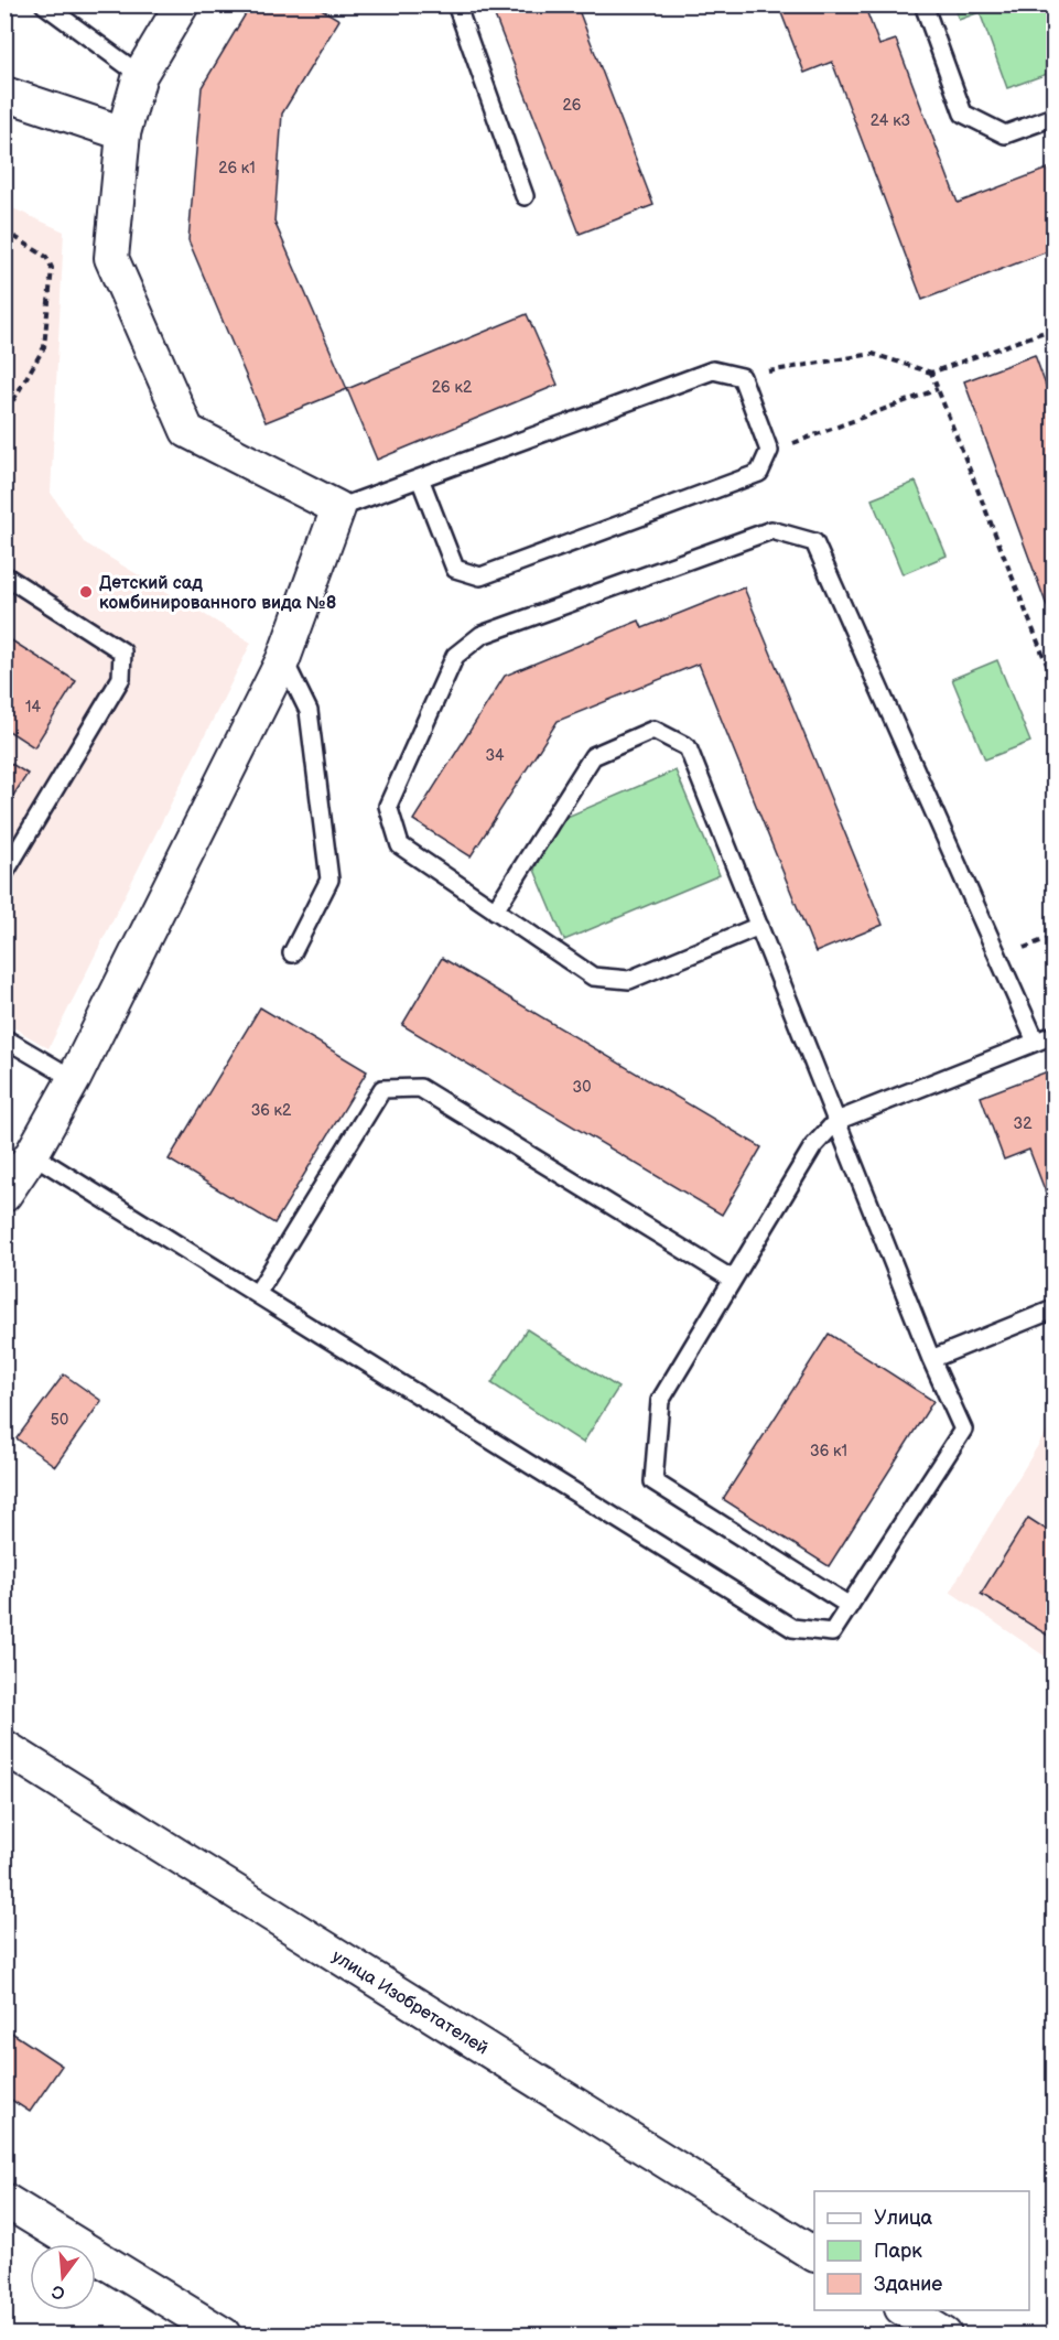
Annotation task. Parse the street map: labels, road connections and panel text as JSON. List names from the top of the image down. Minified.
{"streets":{"street":["улица Изобретателей"]},"places":["Детский сад комбинированного вида №8"],"house_numbers":["26","24 к3","26 к1","26 к2","14","34","30","36 к2","32","50","36 к1"],"legend":["Улица","Парк","Здание"],"north":"bottom"}
